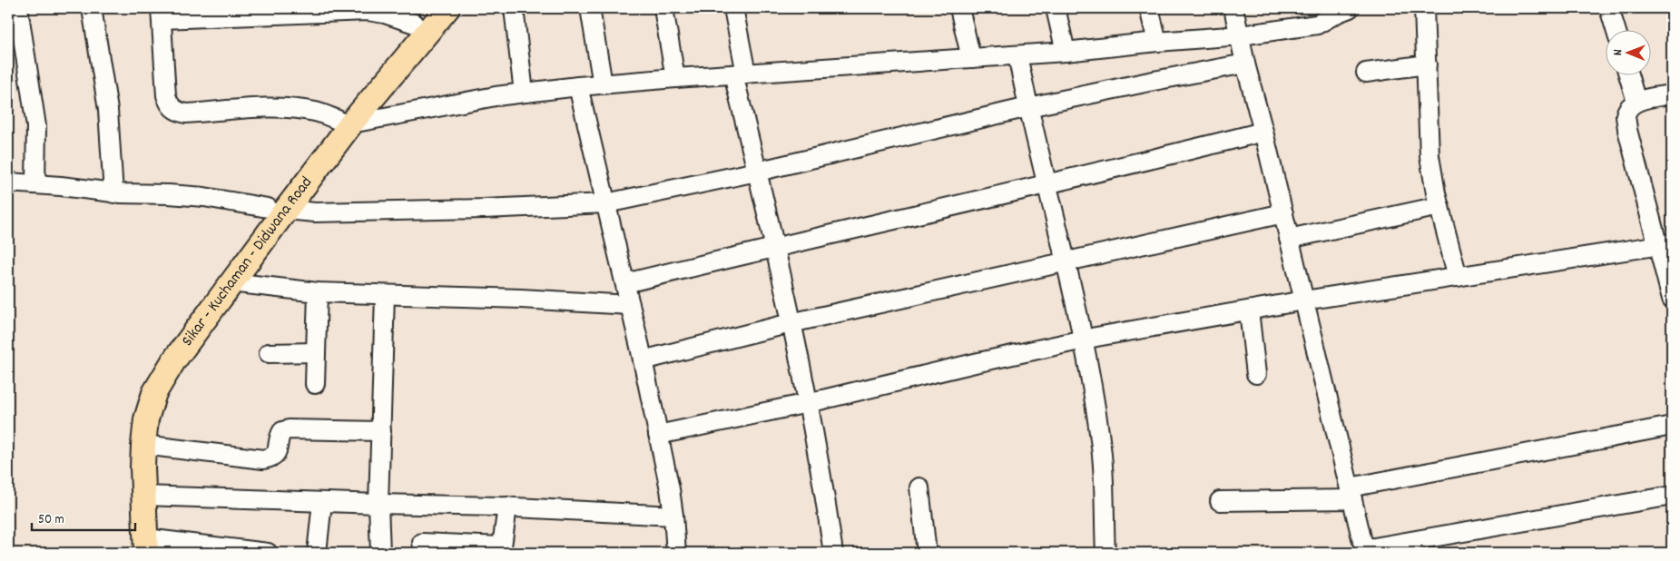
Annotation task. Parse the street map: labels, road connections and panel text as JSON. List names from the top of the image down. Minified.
{"streets":{"main road":["Sikar - Kuchaman - Didwana Road"]},"scale_bar":"50 m","north":"left"}
